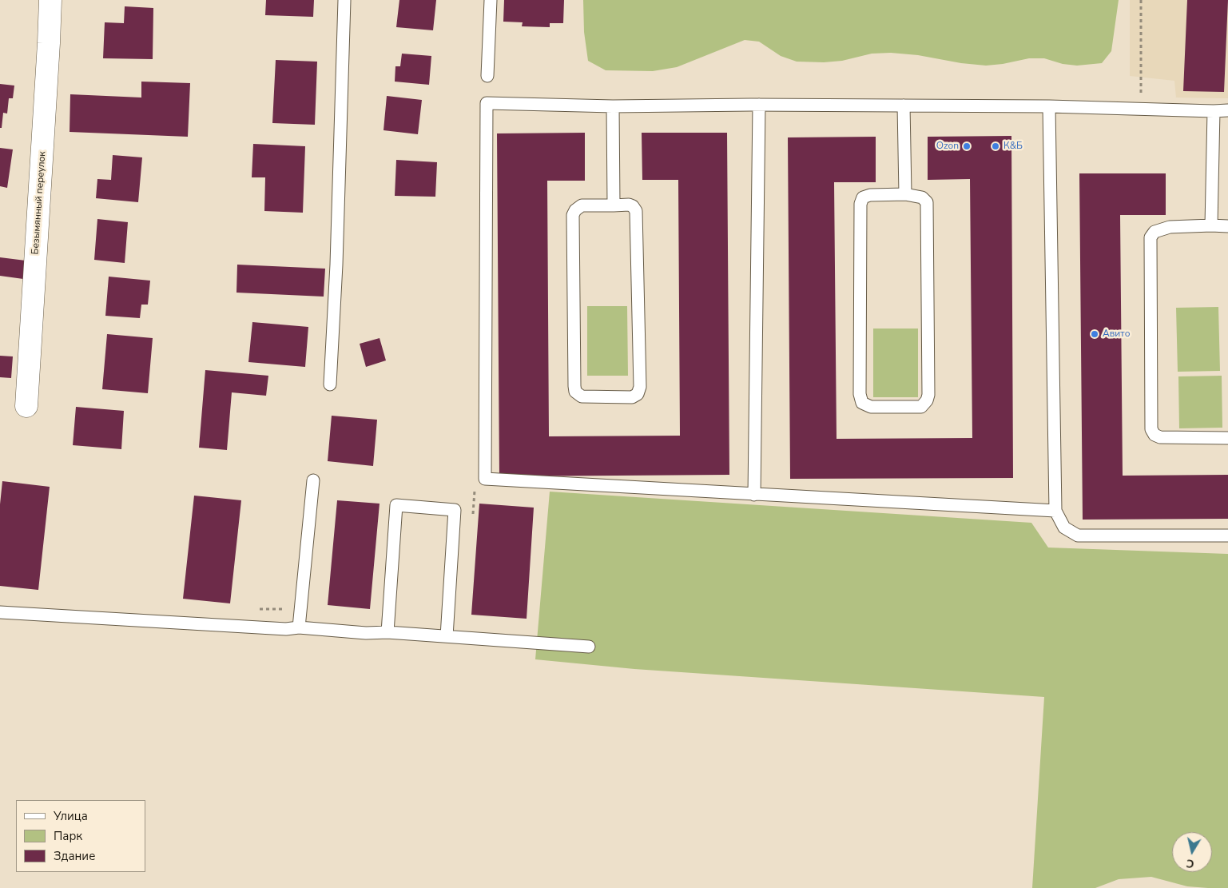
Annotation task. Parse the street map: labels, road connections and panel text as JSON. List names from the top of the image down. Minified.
{"streets":{"street":["Безымянный переулок"]},"places":["Ozon","К&Б","Авито"],"legend":["Улица","Парк","Здание"],"north":"bottom"}
